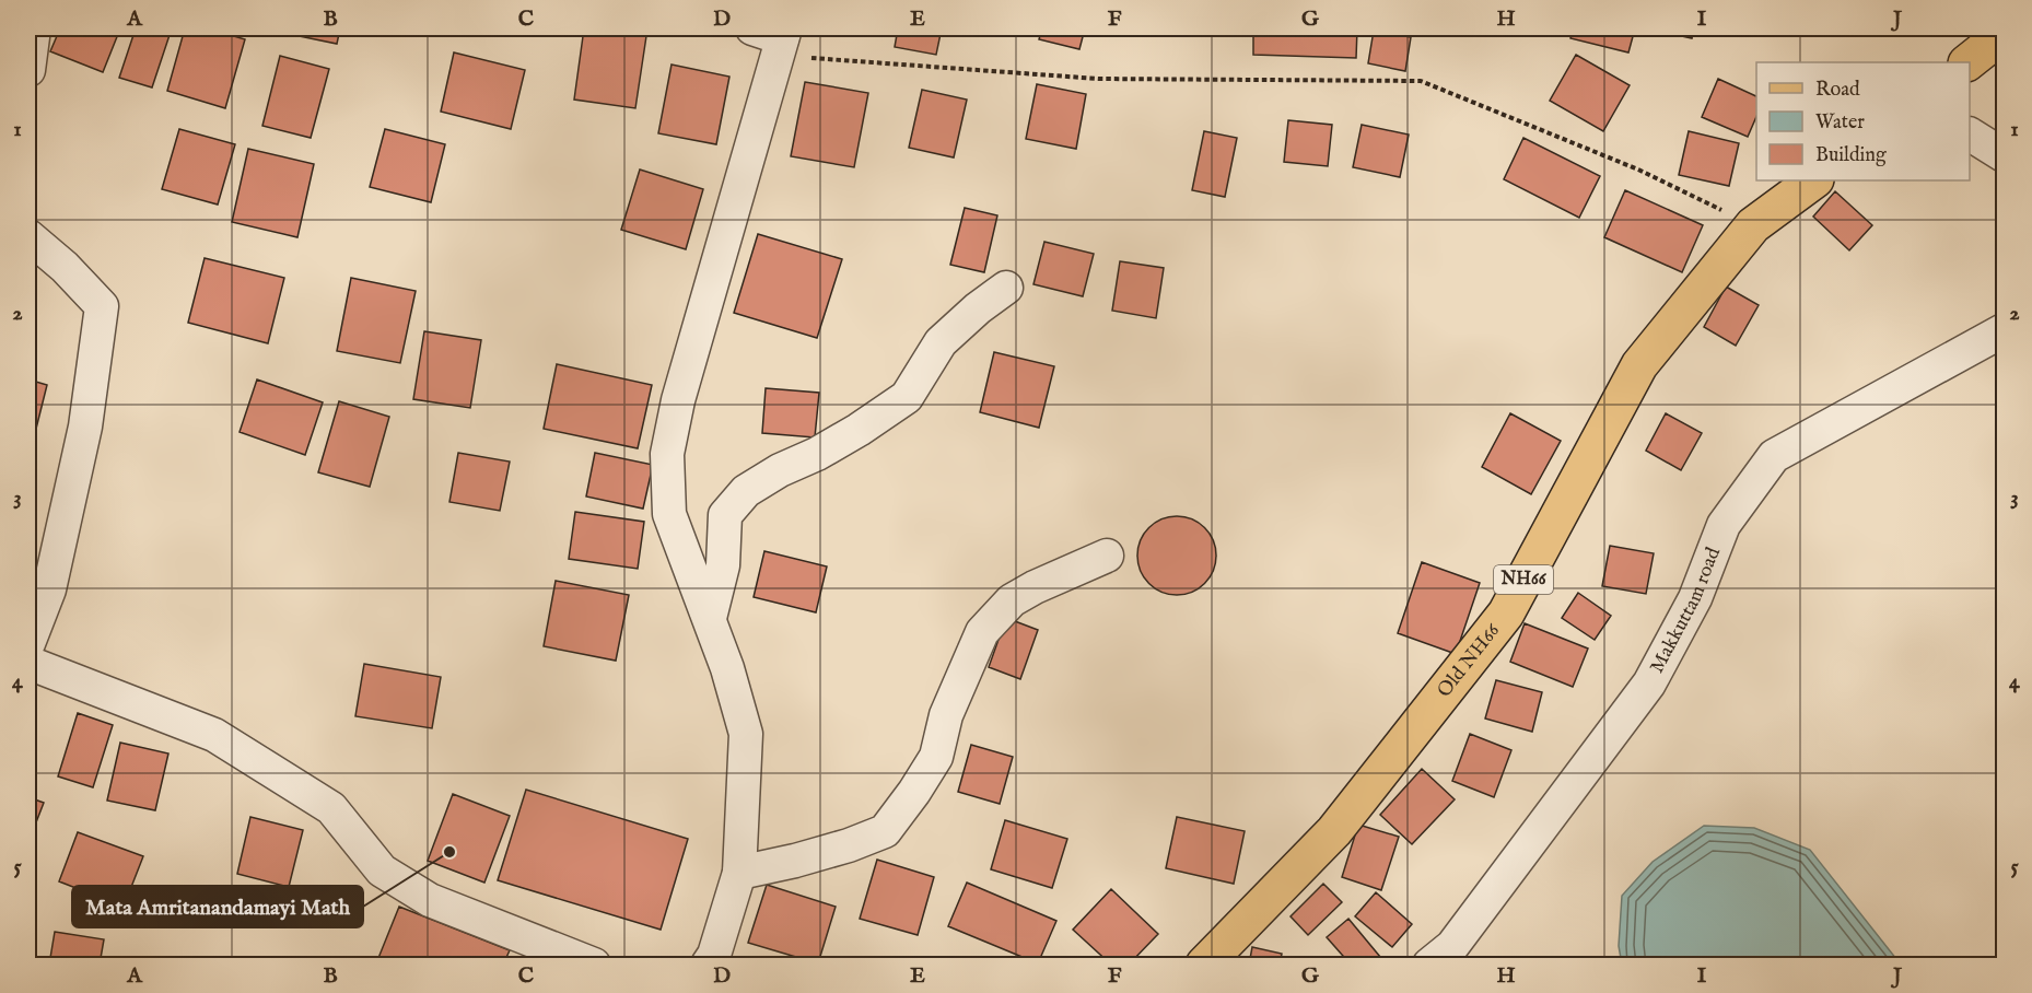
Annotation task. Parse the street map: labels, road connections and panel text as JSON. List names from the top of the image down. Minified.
{"streets":{"main road":["NH66","Old NH66"],"street":["Makkuttam road"]},"places":["Mata Amritanandamayi Math"],"legend":["Road","Water","Building"],"grid":{"columns":["A","B","C","D","E","F","G","H","I","J"],"rows":["1","2","3","4","5"]}}
